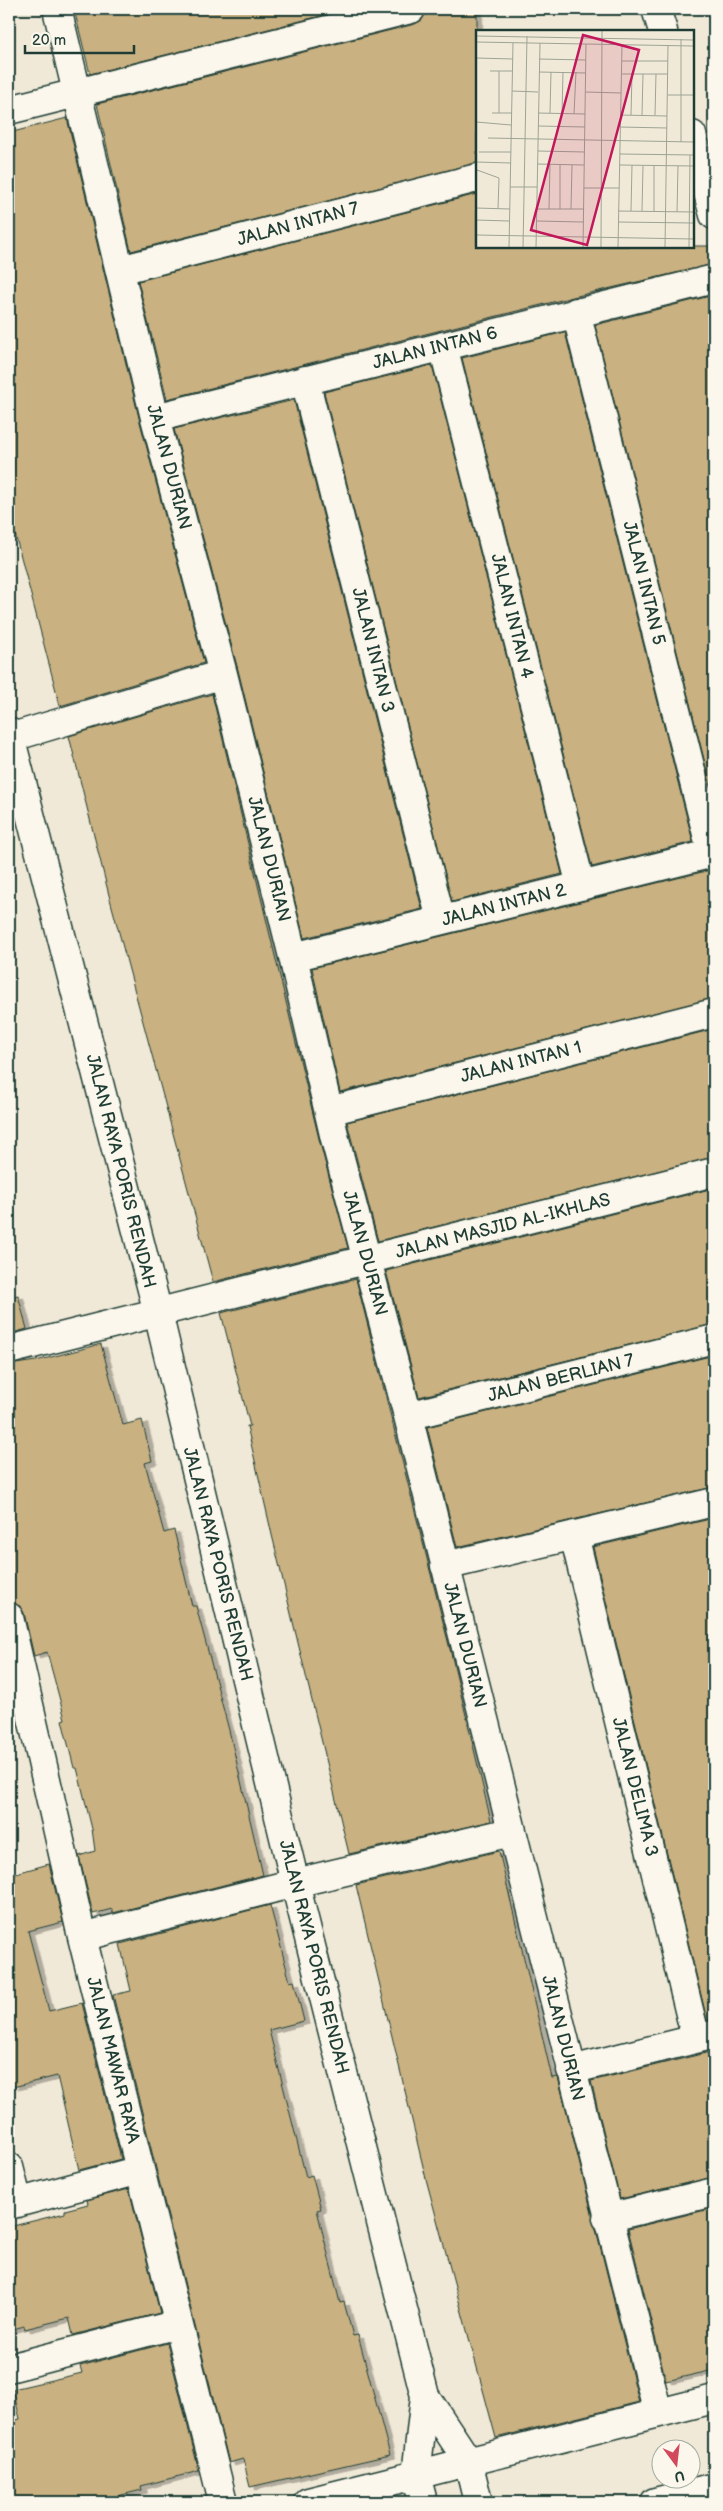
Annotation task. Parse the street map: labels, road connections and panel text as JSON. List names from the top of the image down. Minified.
{"streets":{"street":["JALAN INTAN 7","JALAN INTAN 6","JALAN DURIAN","JALAN INTAN 5","JALAN INTAN 4","JALAN INTAN 3","JALAN INTAN 2","JALAN INTAN 1","JALAN RAYA PORIS RENDAH","JALAN MASJID AL-IKHLAS","JALAN BERLIAN 7","JALAN DELIMA 3","JALAN MAWAR RAYA"]},"crossings":[["JALAN INTAN 7","JALAN DURIAN"],["JALAN INTAN 6","JALAN DURIAN"],["JALAN INTAN 6","JALAN INTAN 5"],["JALAN INTAN 6","JALAN INTAN 4"],["JALAN INTAN 6","JALAN INTAN 3"],["JALAN DURIAN","JALAN INTAN 2"],["JALAN DURIAN","JALAN INTAN 1"],["JALAN DURIAN","JALAN MASJID AL-IKHLAS"],["JALAN DURIAN","JALAN BERLIAN 7"],["JALAN INTAN 5","JALAN INTAN 2"],["JALAN INTAN 4","JALAN INTAN 2"],["JALAN INTAN 3","JALAN INTAN 2"],["JALAN RAYA PORIS RENDAH","JALAN MASJID AL-IKHLAS"]],"scale_bar":"20 m","north":"bottom"}
